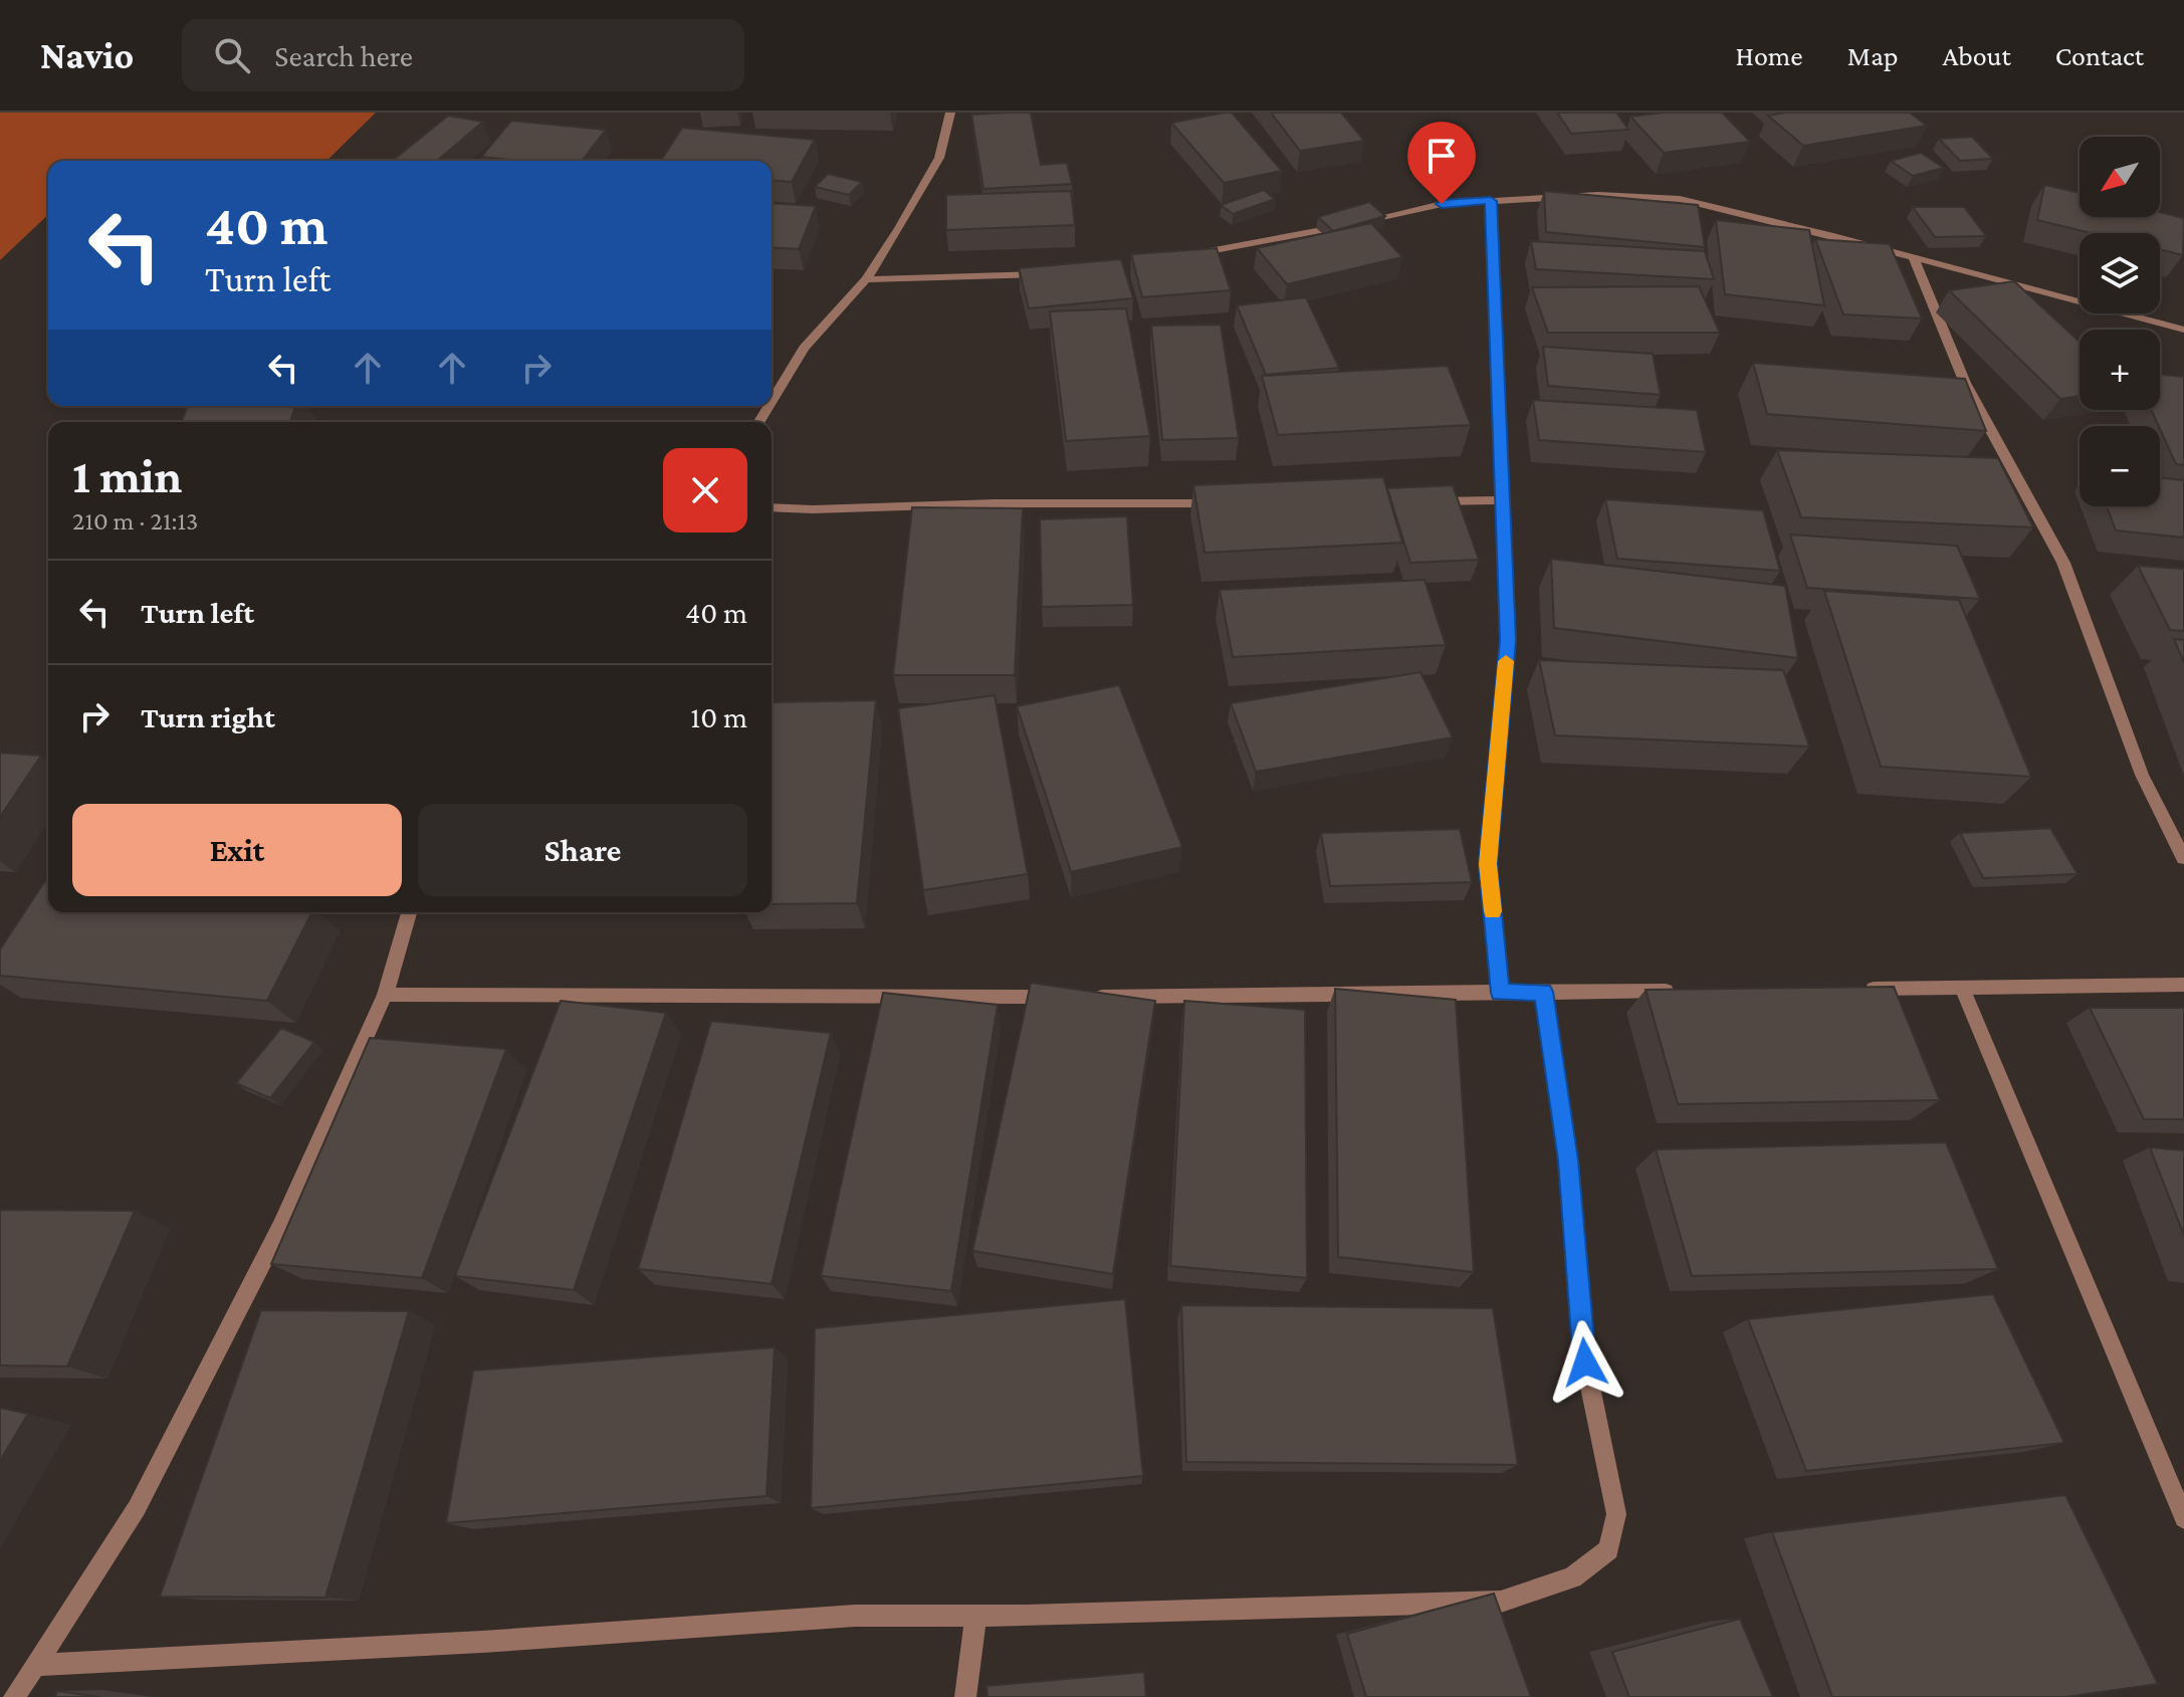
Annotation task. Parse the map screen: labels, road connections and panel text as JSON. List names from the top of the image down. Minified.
{"north":"bottom left","page":{"header":"Navio","search":"Search here","nav":["Home","Map","About","Contact"],"map_buttons":["+","−"],"turn":["40 m","Turn left"],"heading":["1 min","210 m · 21:13"],"list":[{"name":"Turn left","value":"40 m"},{"name":"Turn right","value":"10 m"}],"buttons":["Exit","Share"]}}
